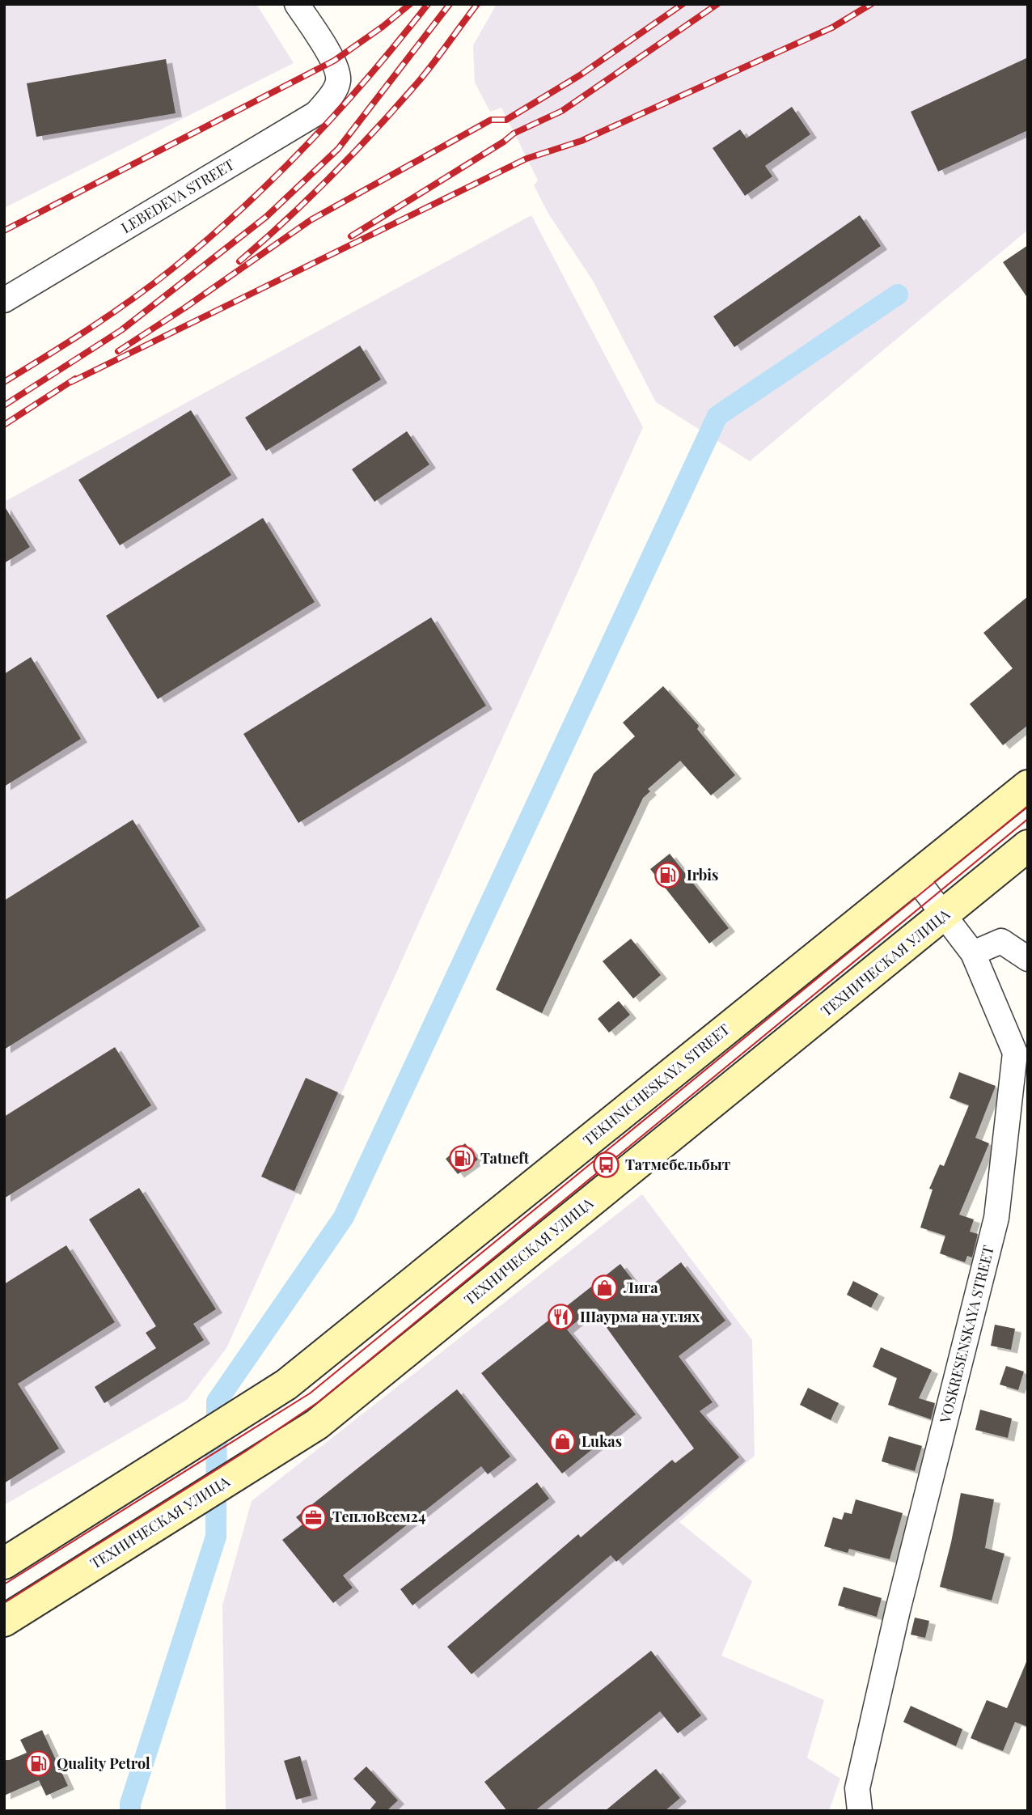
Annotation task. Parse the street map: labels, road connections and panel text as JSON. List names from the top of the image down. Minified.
{"streets":{"main road":["ТЕХНИЧЕСКАЯ УЛИЦА","TEKHNICHESKAYA STREET"],"street":["LEBEDEVA STREET","VOSKRESENSKAYA STREET"]},"crossings":[["ТЕХНИЧЕСКАЯ УЛИЦА","VOSKRESENSKAYA STREET"],["TEKHNICHESKAYA STREET","VOSKRESENSKAYA STREET"]],"places":{"fuel station":["Irbis","Tatneft","Quality Petrol"],"bus stop":["Татмебельбыт"],"shop":["Лига","Lukas"],"restaurant":["Шаурма на углях"],"office":["ТеплоВсем24"]}}
